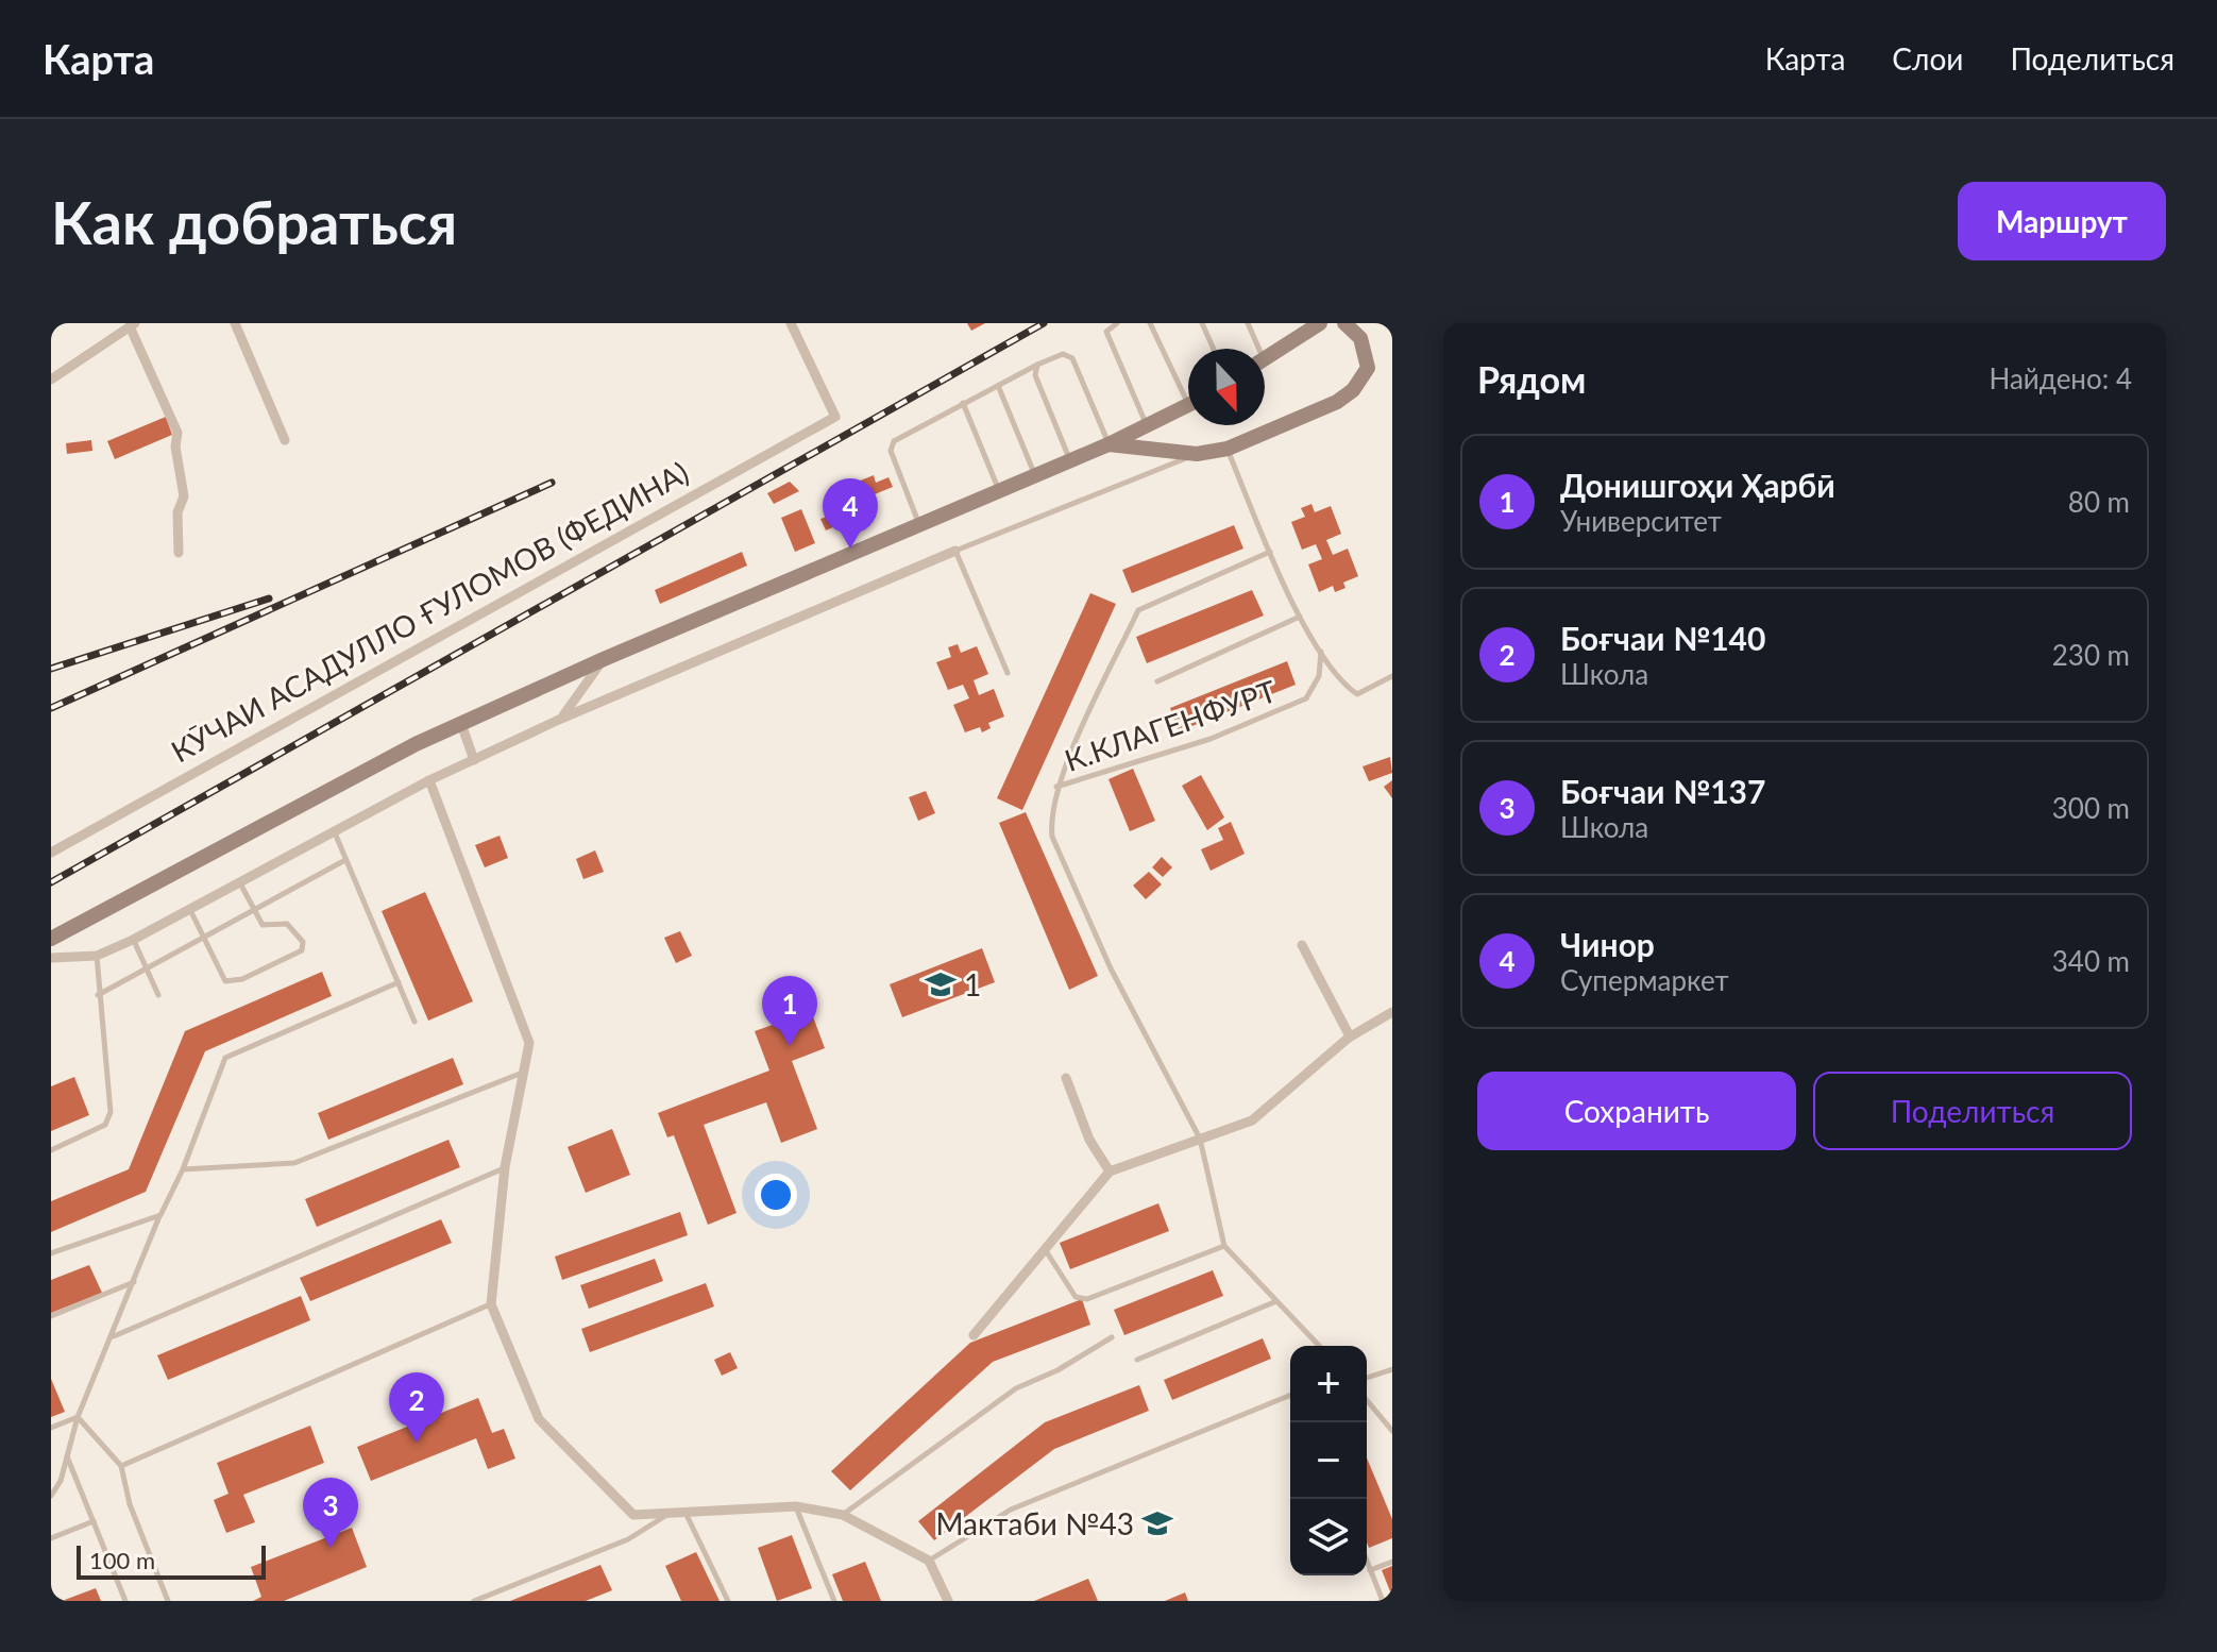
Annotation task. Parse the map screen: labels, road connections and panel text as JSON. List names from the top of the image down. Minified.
{"streets":{"street":["КӮЧАИ АСАДУЛЛО ҒУЛОМОВ (ФЕДИНА)"],"lane":["К.КЛАГЕНФУРТ"]},"places":{"school or university":["1","Мактаби №43"]},"scale_bar":"100 m","north":"bottom","page":{"header":"Карта","nav":["Карта","Слои","Поделиться"],"buttons":["Маршрут",["Сохранить","Поделиться"]],"title":"Как добраться","heading":["Рядом","Найдено: 4"],"list":[{"mark":"1","name":"Донишгоҳи Ҳарбӣ","note":"Университет","value":"80 m"},{"mark":"2","name":"Боғчаи №140","note":"Школа","value":"230 m"},{"mark":"3","name":"Боғчаи №137","note":"Школа","value":"300 m"},{"mark":"4","name":"Чинор","note":"Супермаркет","value":"340 m"}],"pins":["4","1","2","3"],"map_buttons":["+","−"],"scale":"100 m"}}
